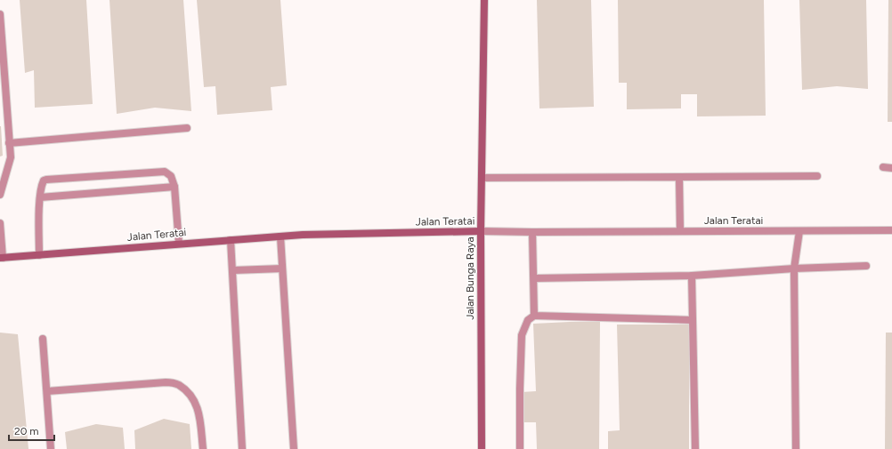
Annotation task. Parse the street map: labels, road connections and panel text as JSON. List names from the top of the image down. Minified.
{"streets":{"street":["Jalan Teratai","Jalan Bunga Raya"]},"crossings":[["Jalan Teratai","Jalan Bunga Raya"]],"scale_bar":"20 m"}
